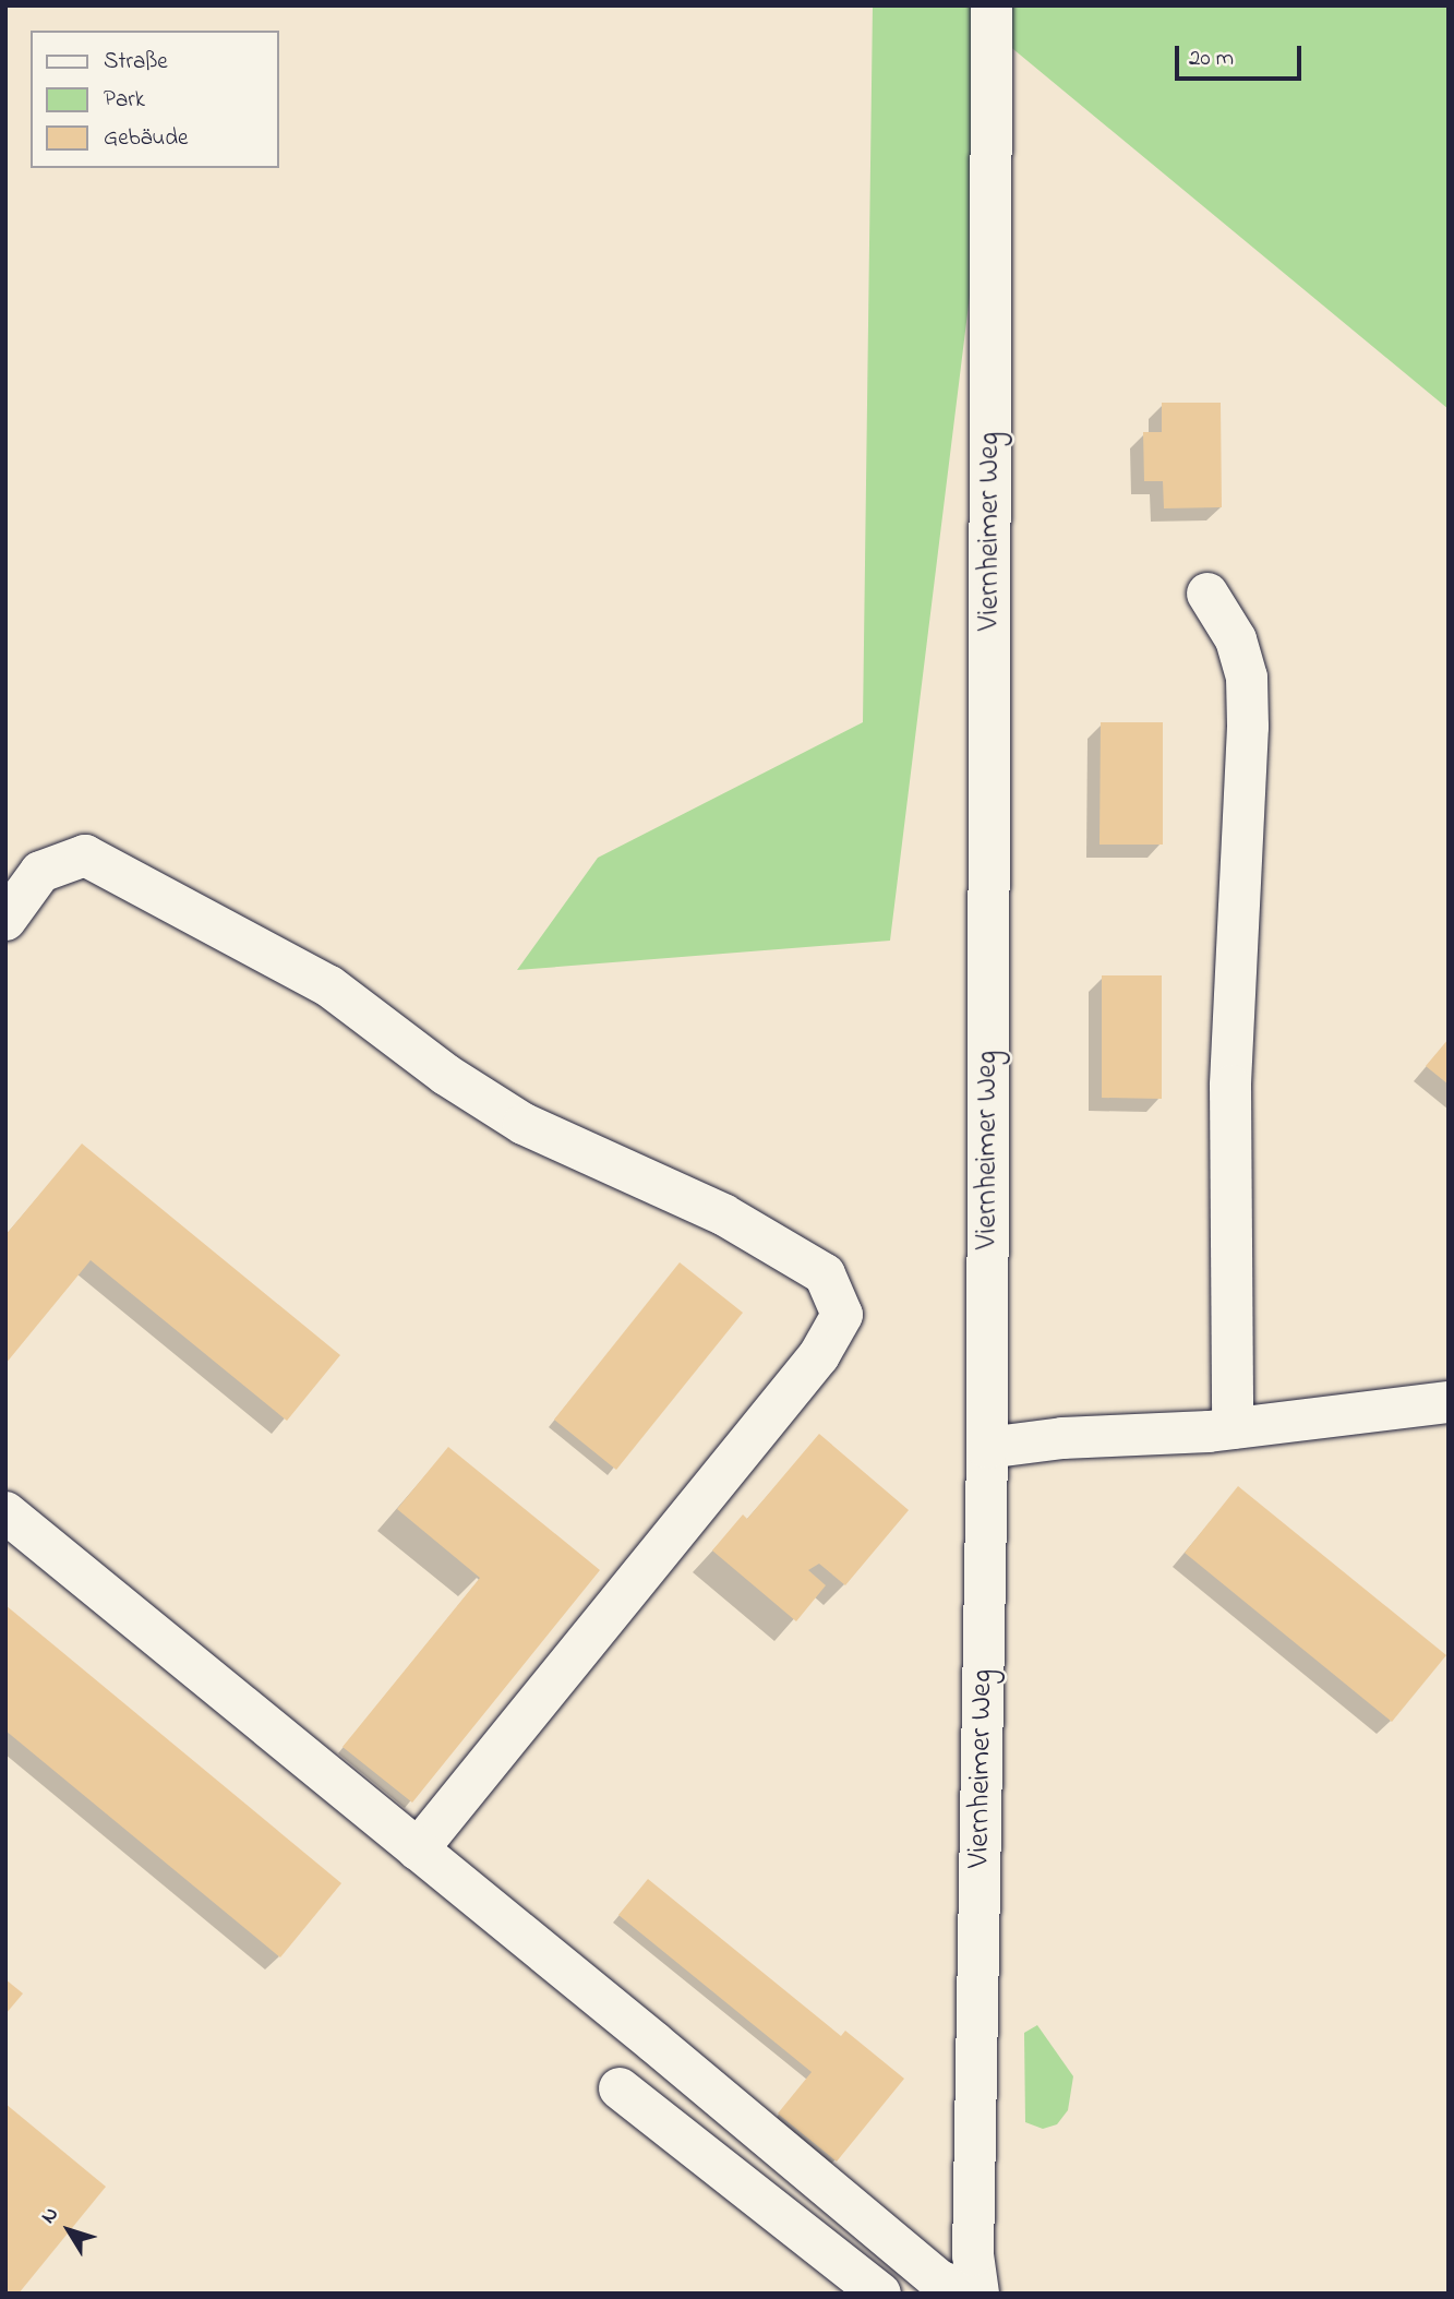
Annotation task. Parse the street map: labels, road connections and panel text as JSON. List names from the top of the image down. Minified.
{"streets":{"street":["Viernheimer Weg"]},"legend":["Straße","Park","Gebäude"],"scale_bar":"20 m","north":"top left"}
